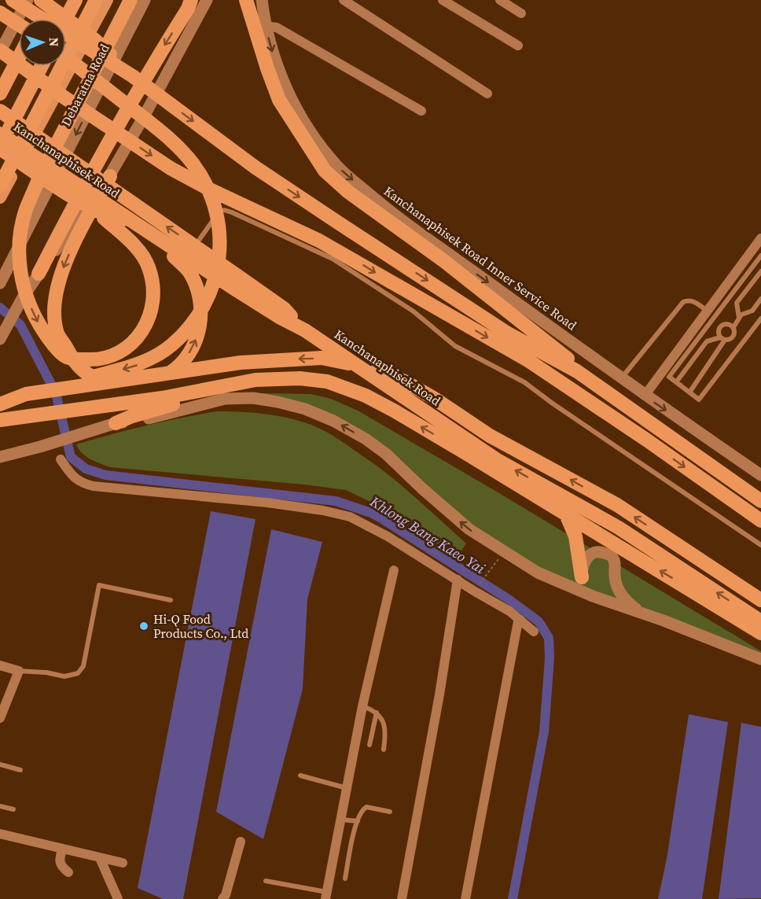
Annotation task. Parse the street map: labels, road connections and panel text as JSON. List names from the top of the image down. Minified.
{"streets":{"highway":["Debaratna Road","Kanchanaphisek Road"],"main road":["Kanchanaphisek Road Inner Service Road"]},"one_way":["Kanchanaphisek Road Inner Service Road"],"water":["Khlong Bang Kaeo Yai"],"places":["Hi-Q Food Products Co., Ltd"],"north":"right"}
